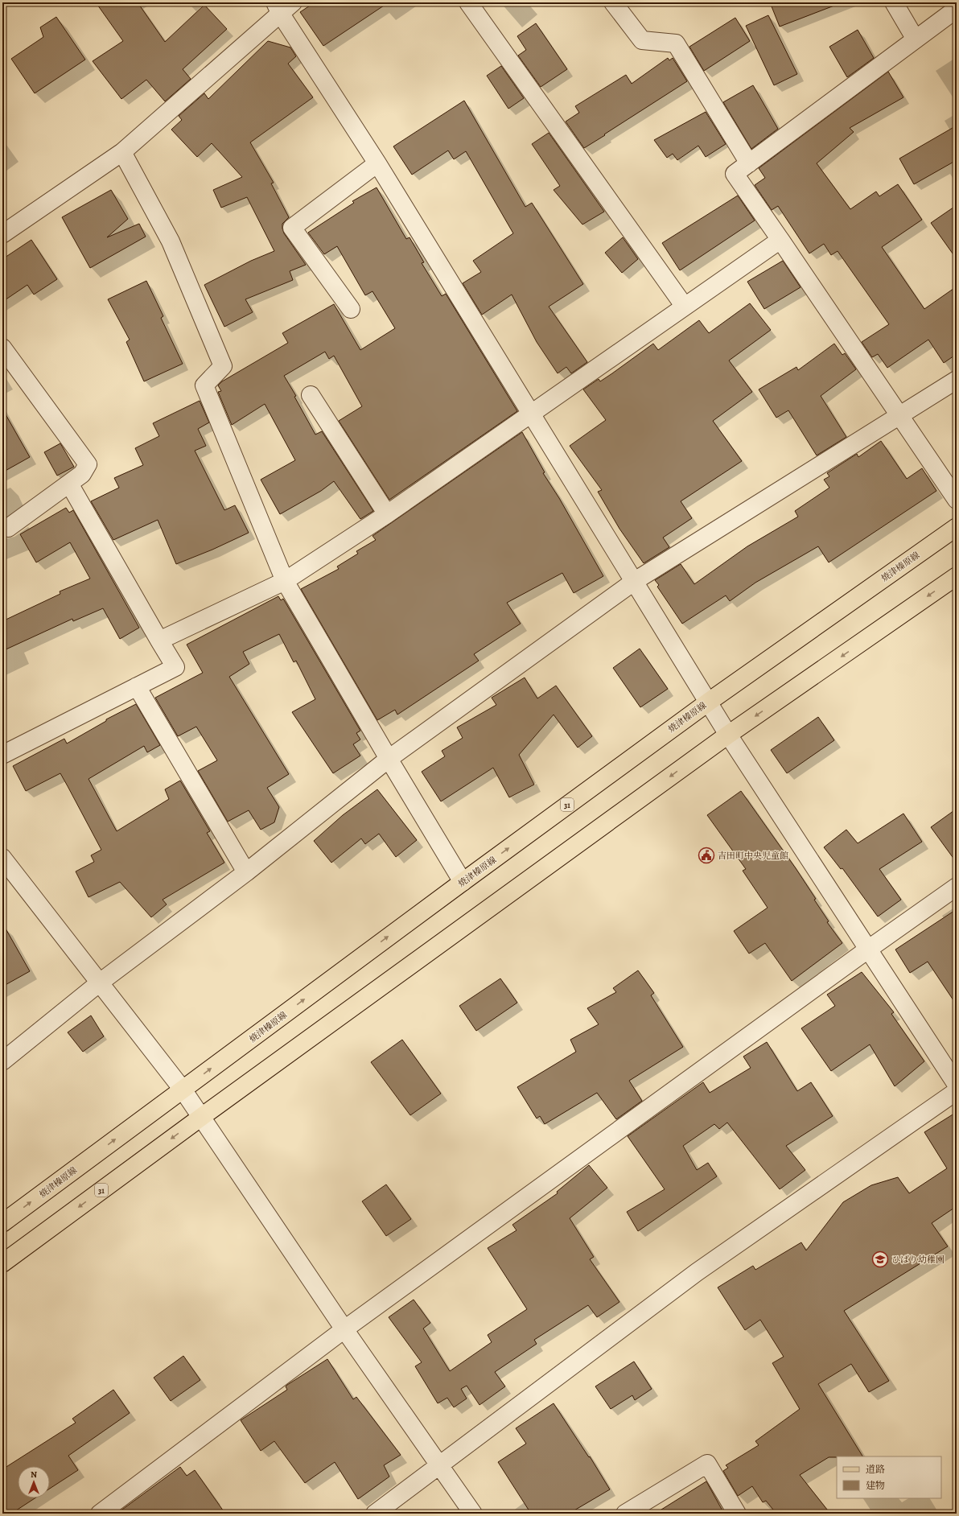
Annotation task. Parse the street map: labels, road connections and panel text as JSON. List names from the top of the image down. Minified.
{"streets":{"main road":["焼津榛原線","31"]},"places":{"public building":["吉田町中央児童館"],"school or university":["ひばり幼稚園"]},"legend":["道路","建物"],"north":"top"}
